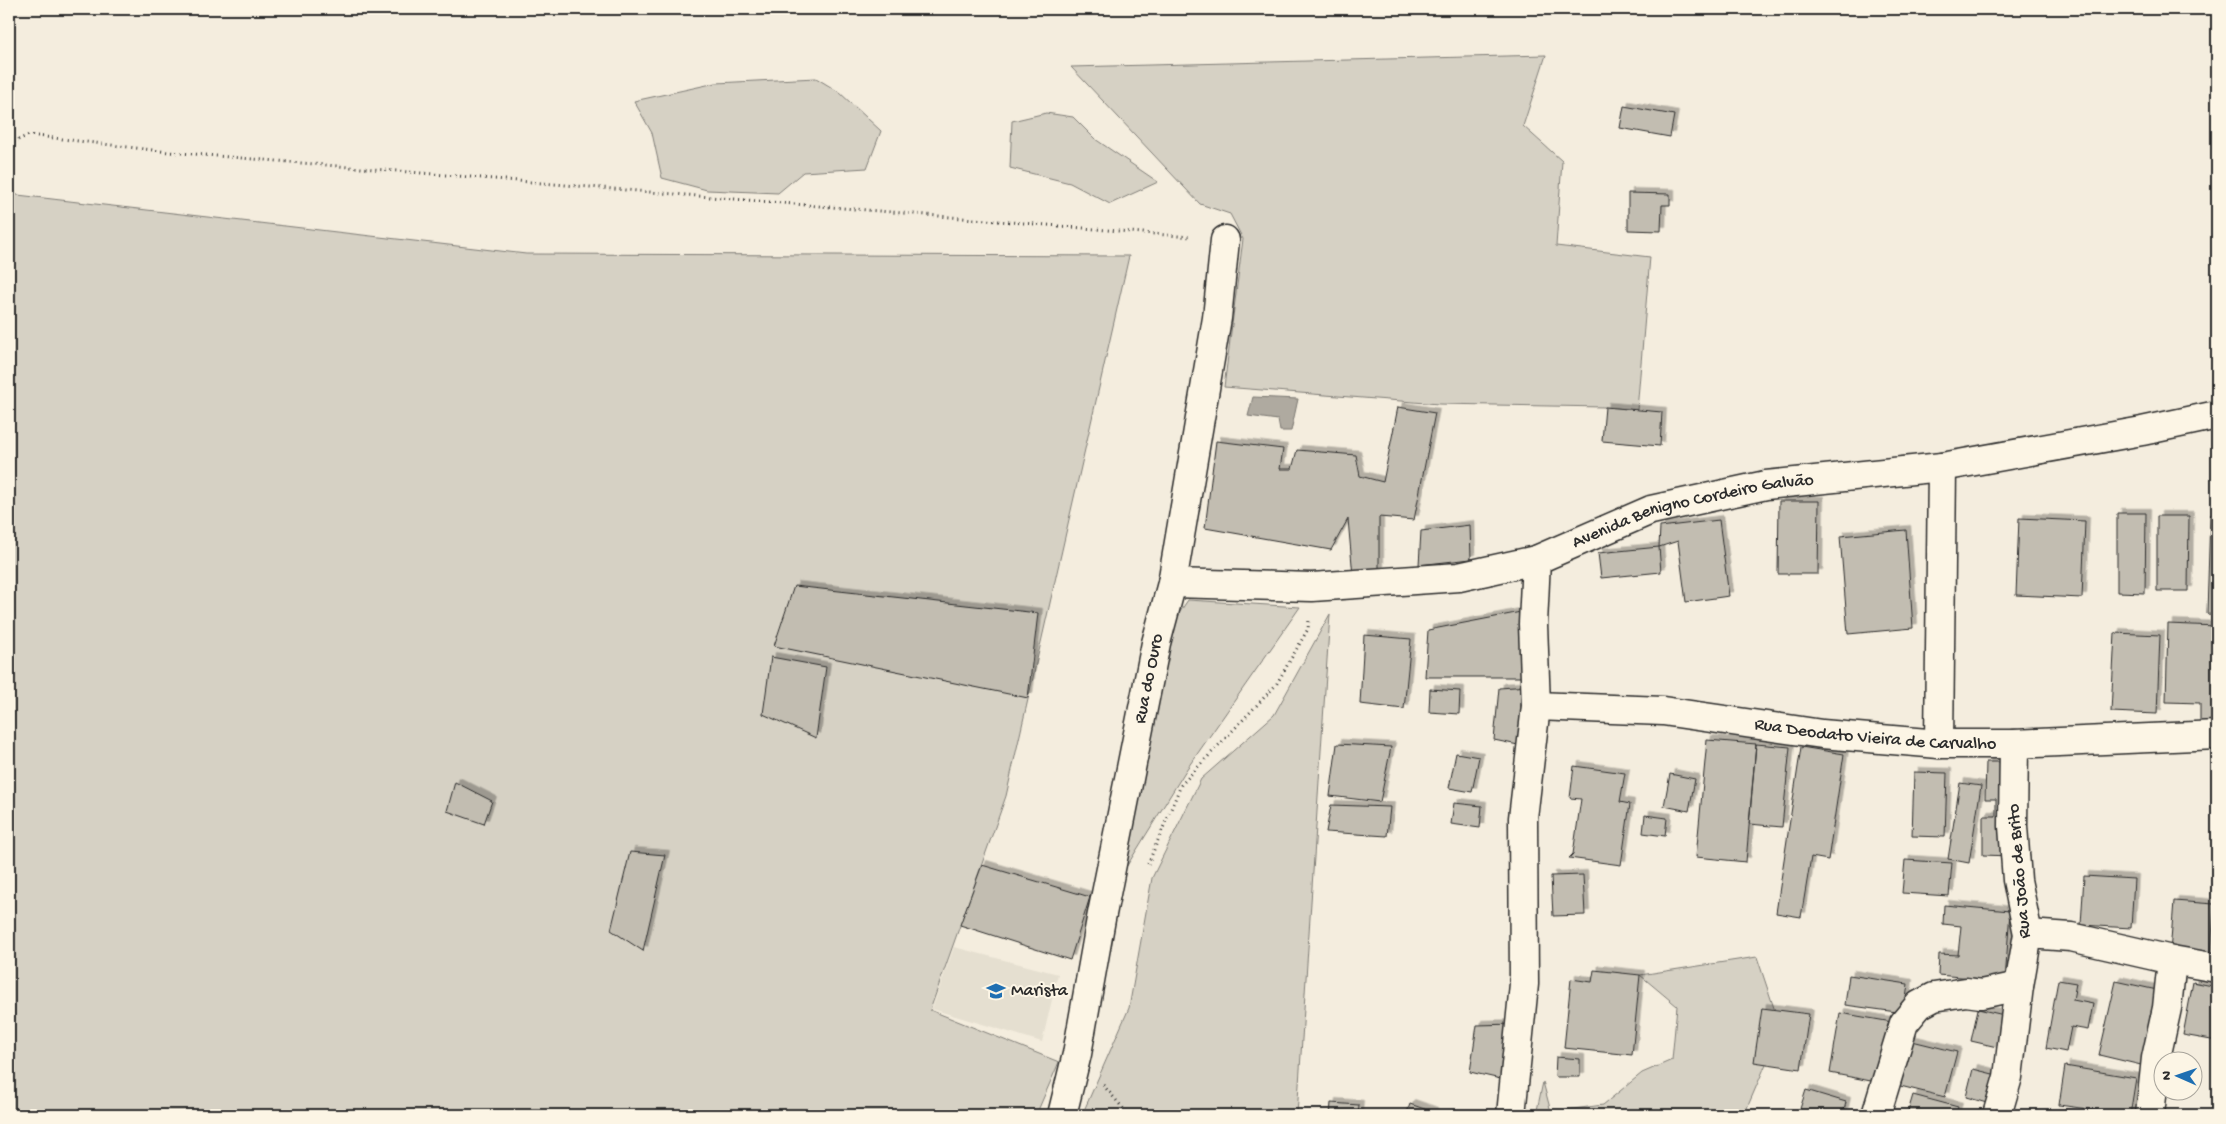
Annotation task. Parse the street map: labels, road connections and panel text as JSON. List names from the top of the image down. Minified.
{"streets":{"street":["Avenida Benigno Cordeiro Galvão","Rua do Ouro","Rua Deodato Vieira de Carvalho","Rua João de Brito"]},"crossings":[["Avenida Benigno Cordeiro Galvão","Rua do Ouro"],["Rua Deodato Vieira de Carvalho","Rua João de Brito"]],"places":{"school or university":["Marista"]},"north":"left"}
